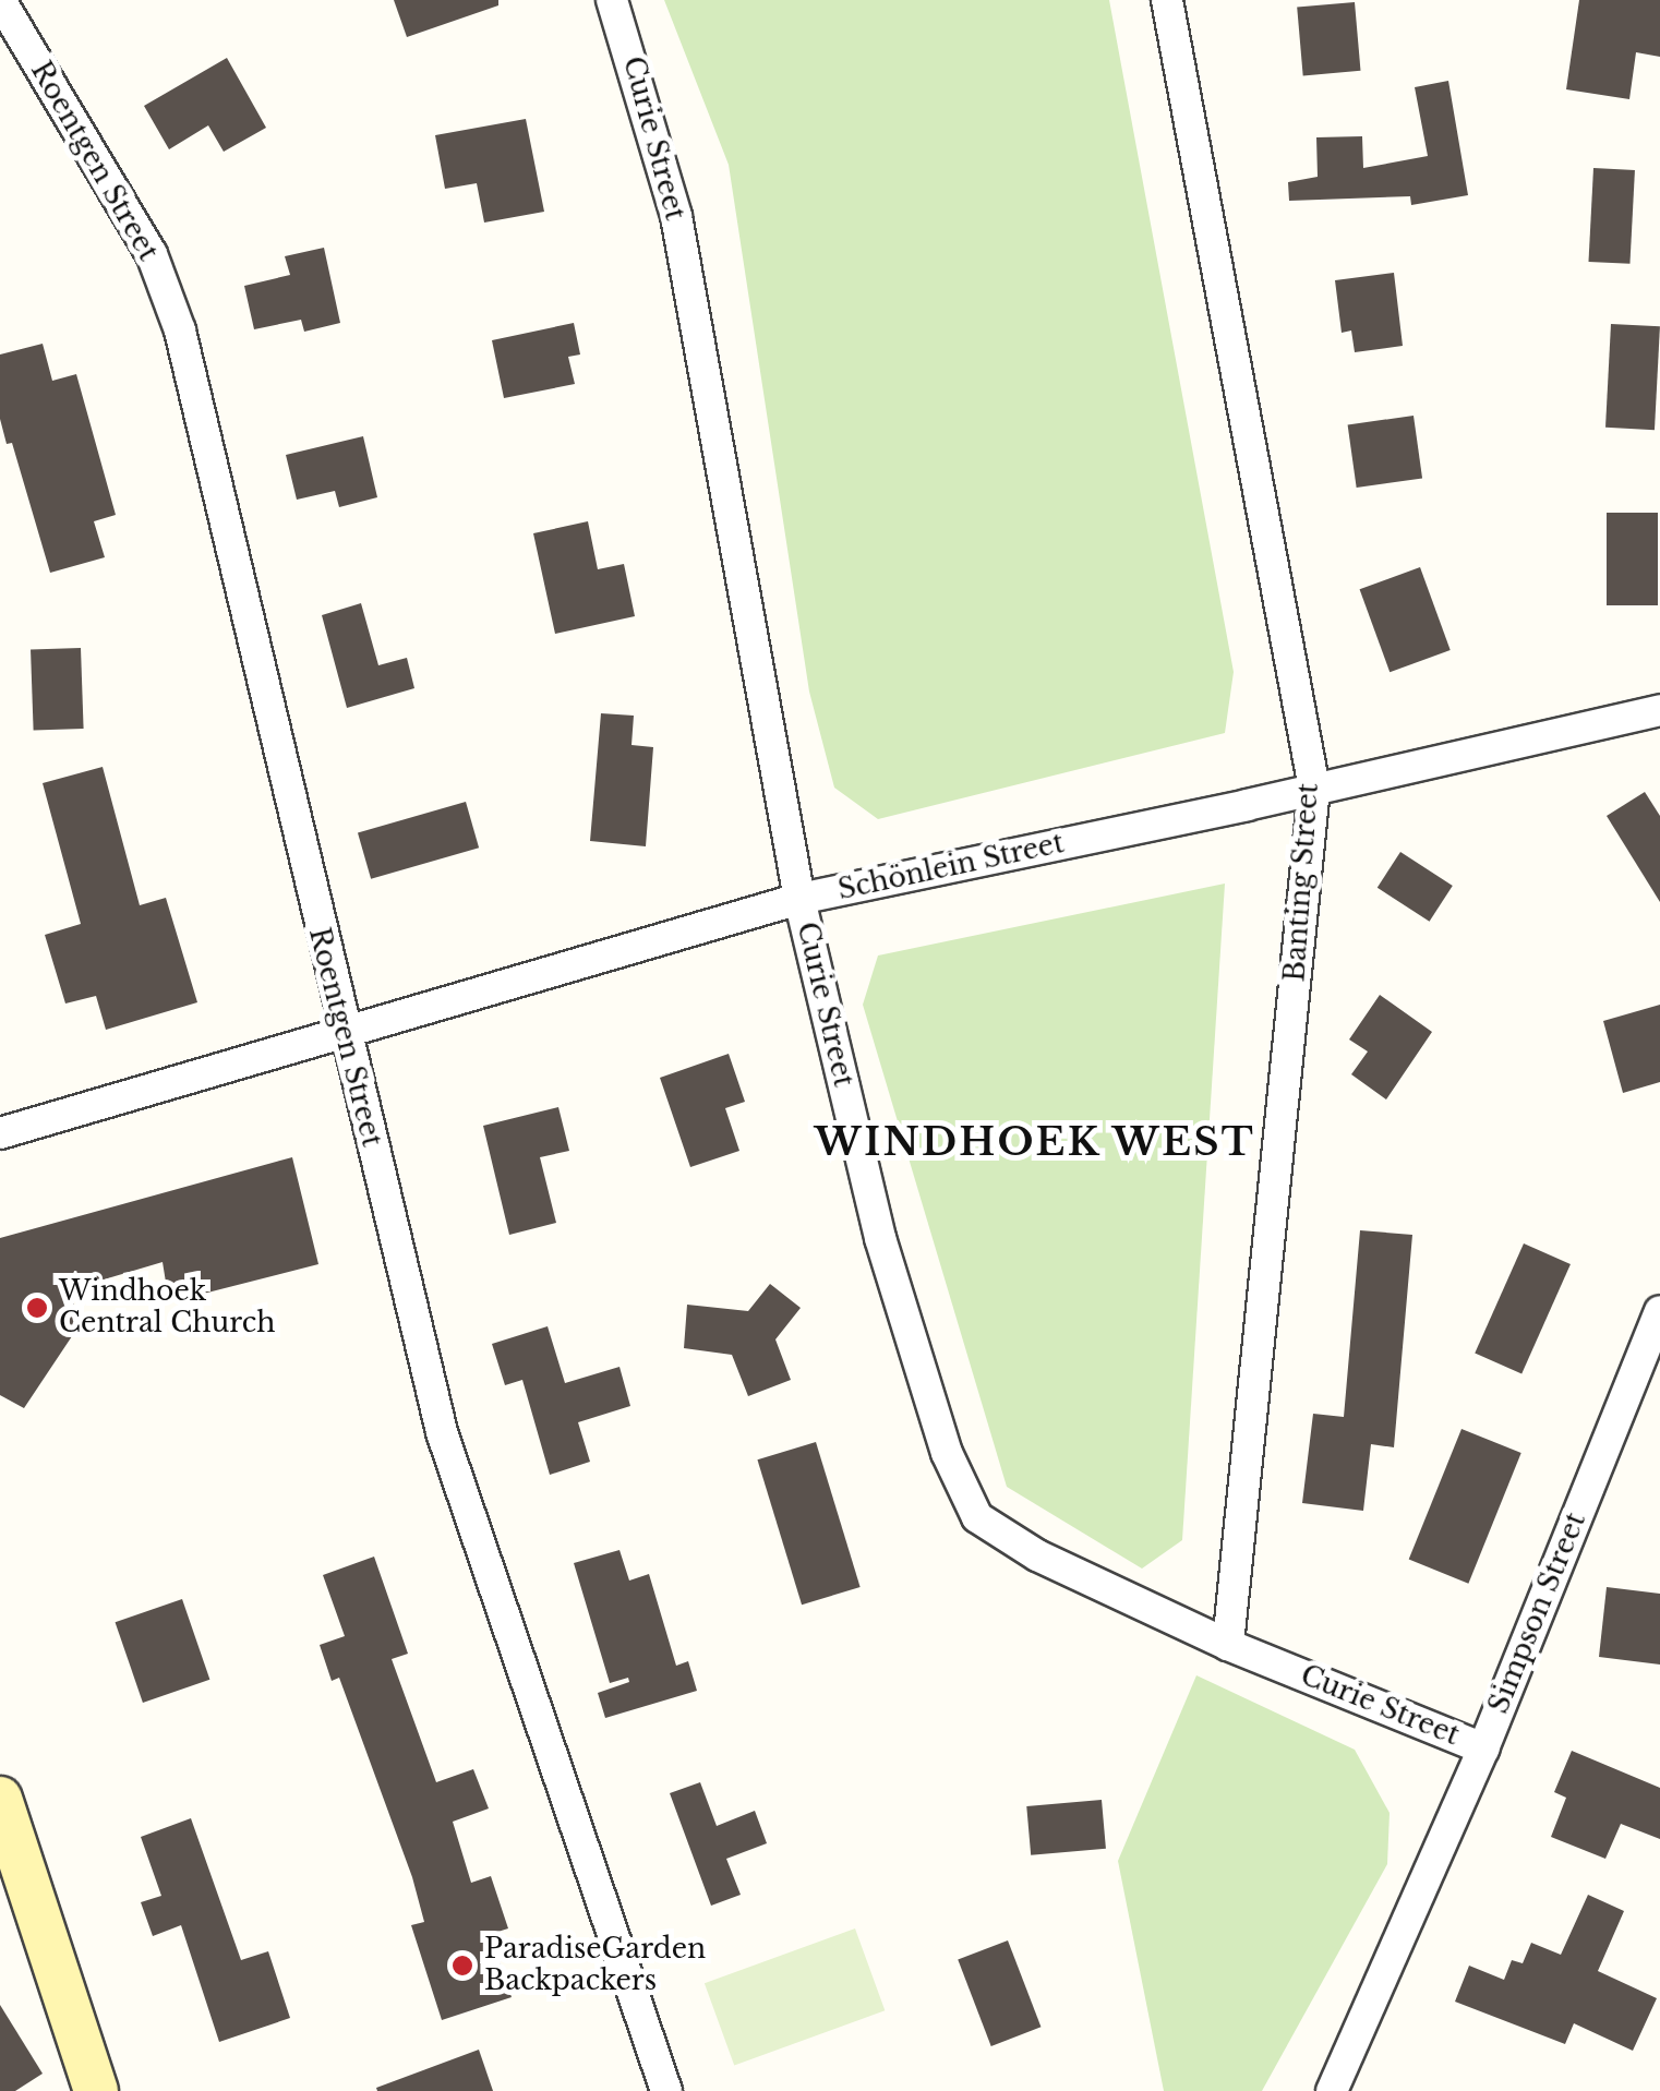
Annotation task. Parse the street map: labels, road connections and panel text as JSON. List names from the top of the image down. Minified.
{"streets":{"street":["Curie Street","Roentgen Street","Schönlein Street","Banting Street","Simpson Street"]},"crossings":[["Curie Street","Schönlein Street"],["Curie Street","Banting Street"],["Curie Street","Simpson Street"],["Roentgen Street","Schönlein Street"],["Schönlein Street","Banting Street"]],"districts":["WINDHOEK WEST"],"places":["Windhoek Central Church","ParadiseGarden Backpackers"]}
